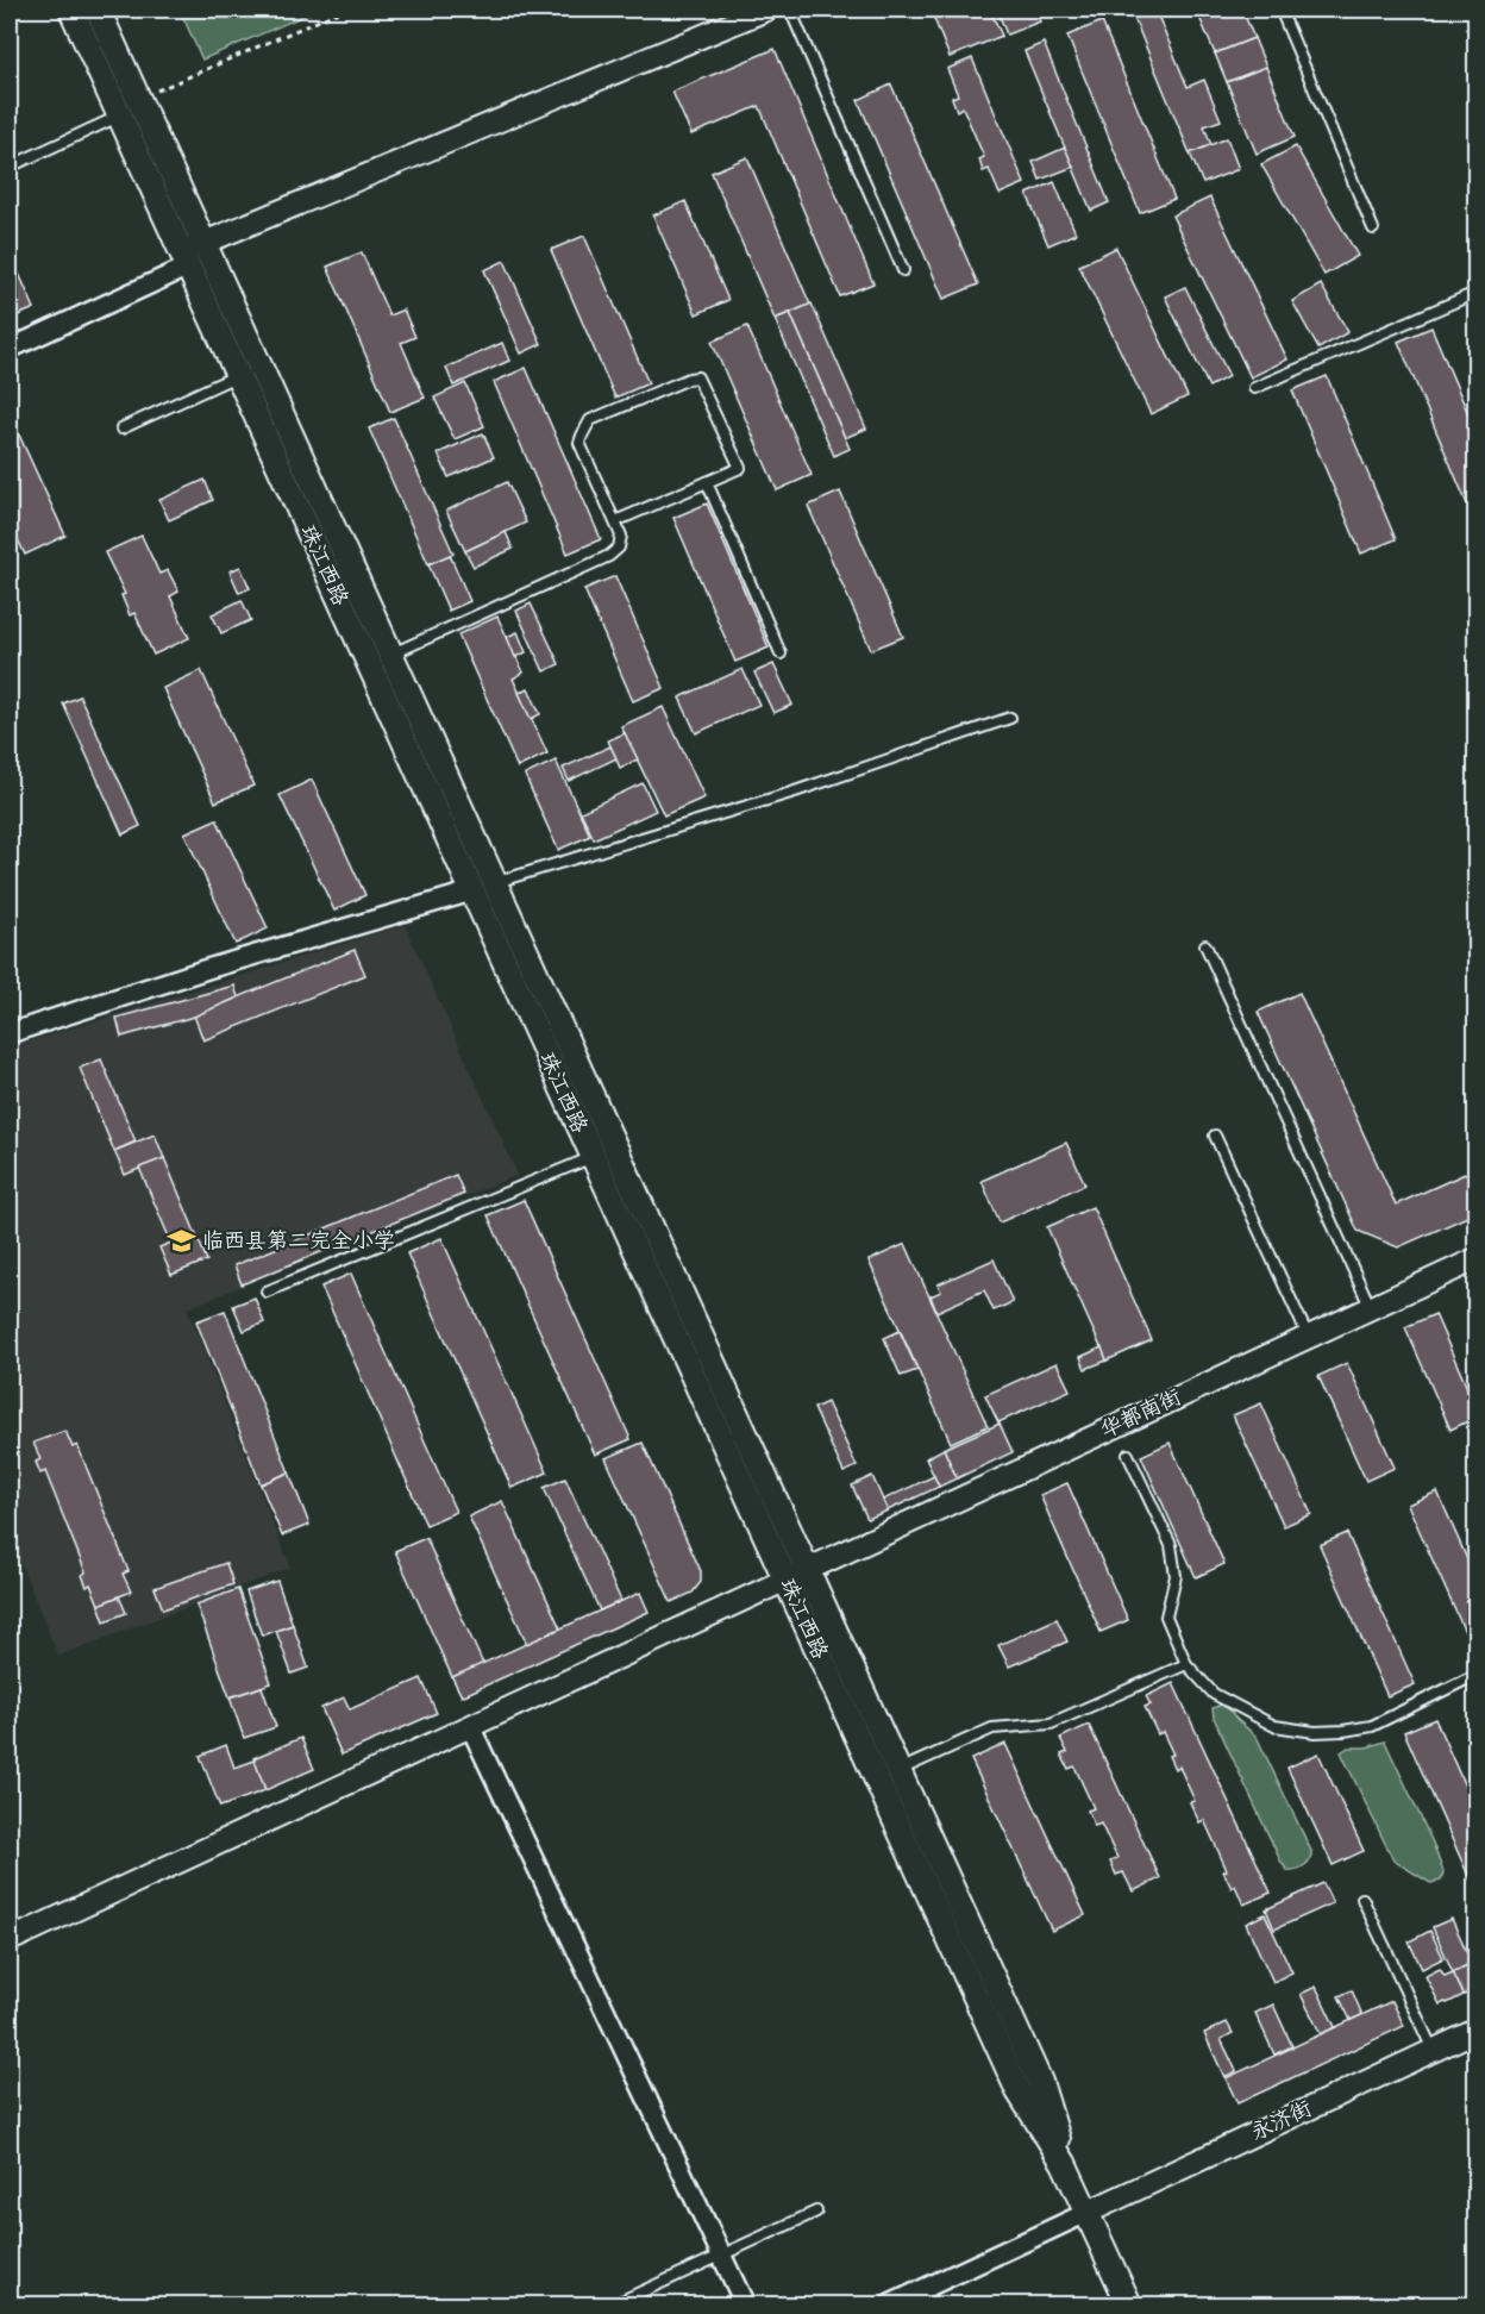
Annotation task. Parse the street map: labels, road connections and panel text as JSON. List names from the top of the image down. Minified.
{"streets":{"main road":["珠江西路"],"street":["华都南街","永济街"]},"crossings":[["珠江西路","华都南街"],["珠江西路","永济街"]],"places":{"school or university":["临西县第二完全小学"]}}
